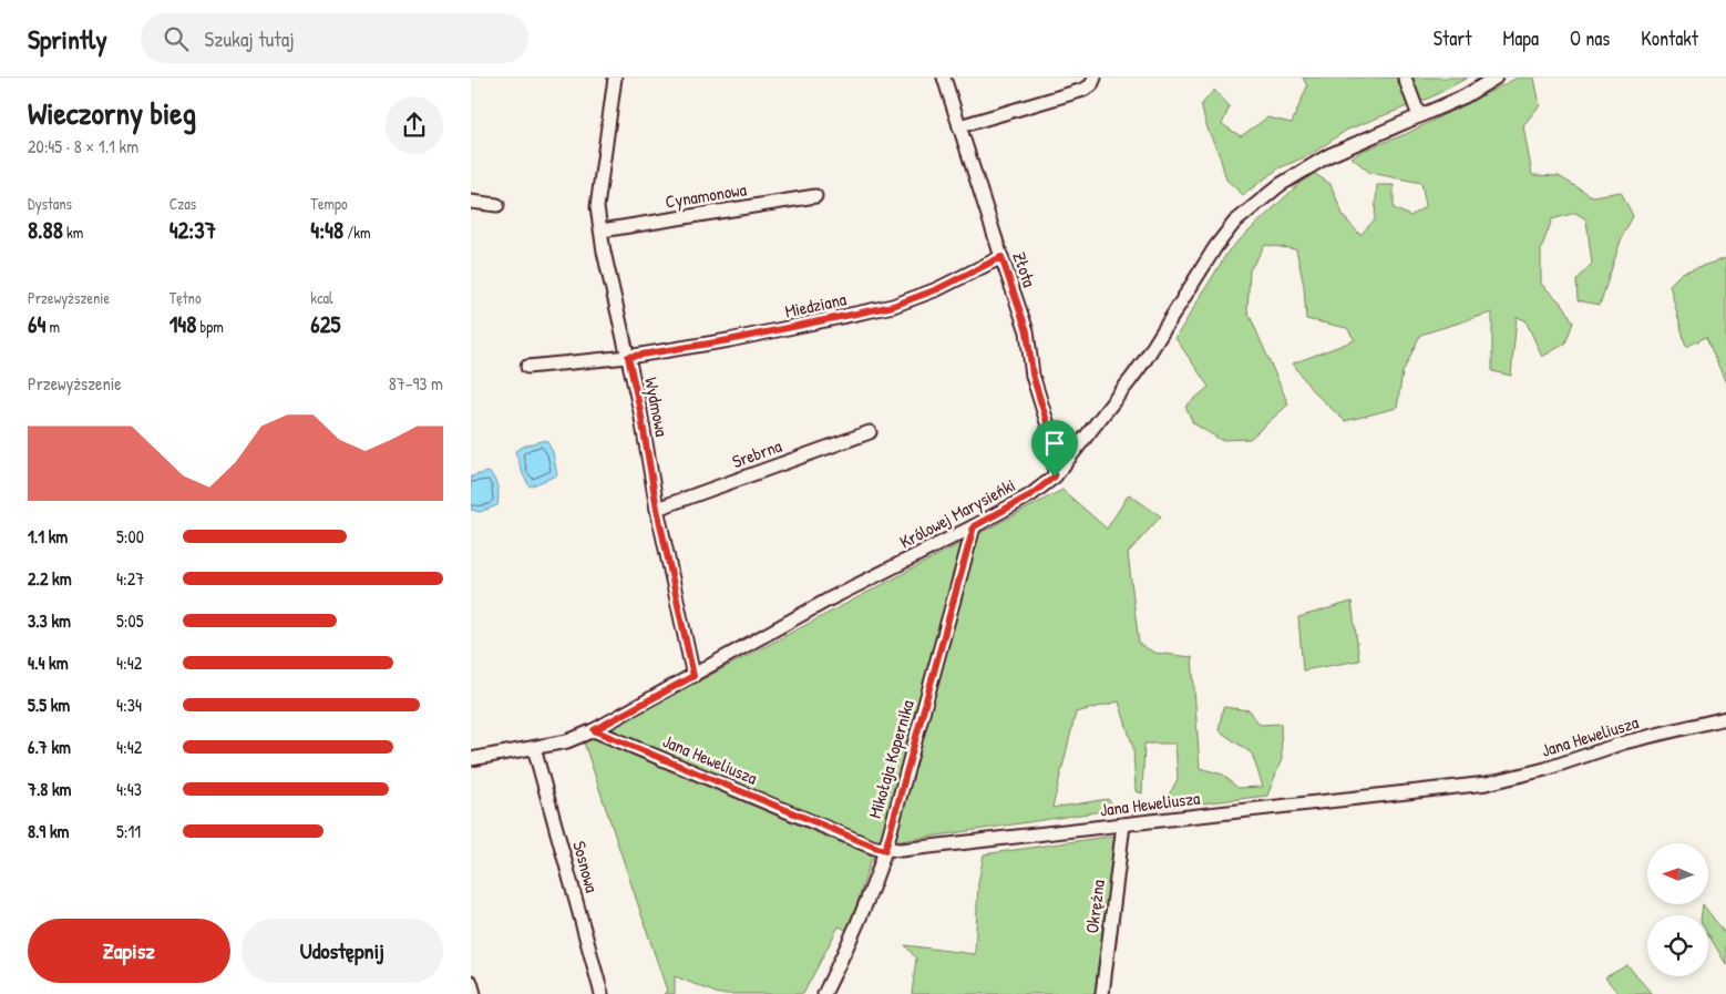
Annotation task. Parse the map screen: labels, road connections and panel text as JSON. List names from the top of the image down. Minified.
{"streets":{"street":["Cynamonowa","Złota","Miedziana","Wydmowa","Srebrna","Królowej Marysieńki","Jana Heweliusza","Mikołaja Kopernika","Sosnowa","Okrężna"]},"crossings":[["Cynamonowa","Wydmowa"],["Złota","Miedziana"],["Złota","Królowej Marysieńki"],["Miedziana","Wydmowa"],["Wydmowa","Srebrna"],["Wydmowa","Królowej Marysieńki"],["Królowej Marysieńki","Jana Heweliusza"],["Królowej Marysieńki","Mikołaja Kopernika"],["Królowej Marysieńki","Sosnowa"],["Jana Heweliusza","Mikołaja Kopernika"],["Jana Heweliusza","Okrężna"]],"north":"left","page":{"header":"Sprintly","search":"Szukaj tutaj","nav":["Start","Mapa","O nas","Kontakt"],"heading":["Wieczorny bieg","20:45 · 8 × 1.1 km"],"stats":[["Dystans","8.88 km"],["Czas","42:37"],["Tempo","4:48 /km"],["Przewyższenie","64 m"],["Tętno","148 bpm"],["kcal","625"]],"chart":["Przewyższenie","87–93 m"],"list":[{"name":"1.1 km","note":"5:00"},{"name":"2.2 km","note":"4:27"},{"name":"3.3 km","note":"5:05"},{"name":"4.4 km","note":"4:42"},{"name":"5.5 km","note":"4:34"},{"name":"6.7 km","note":"4:42"},{"name":"7.8 km","note":"4:43"},{"name":"8.9 km","note":"5:11"}],"buttons":["Zapisz","Udostępnij"]}}
